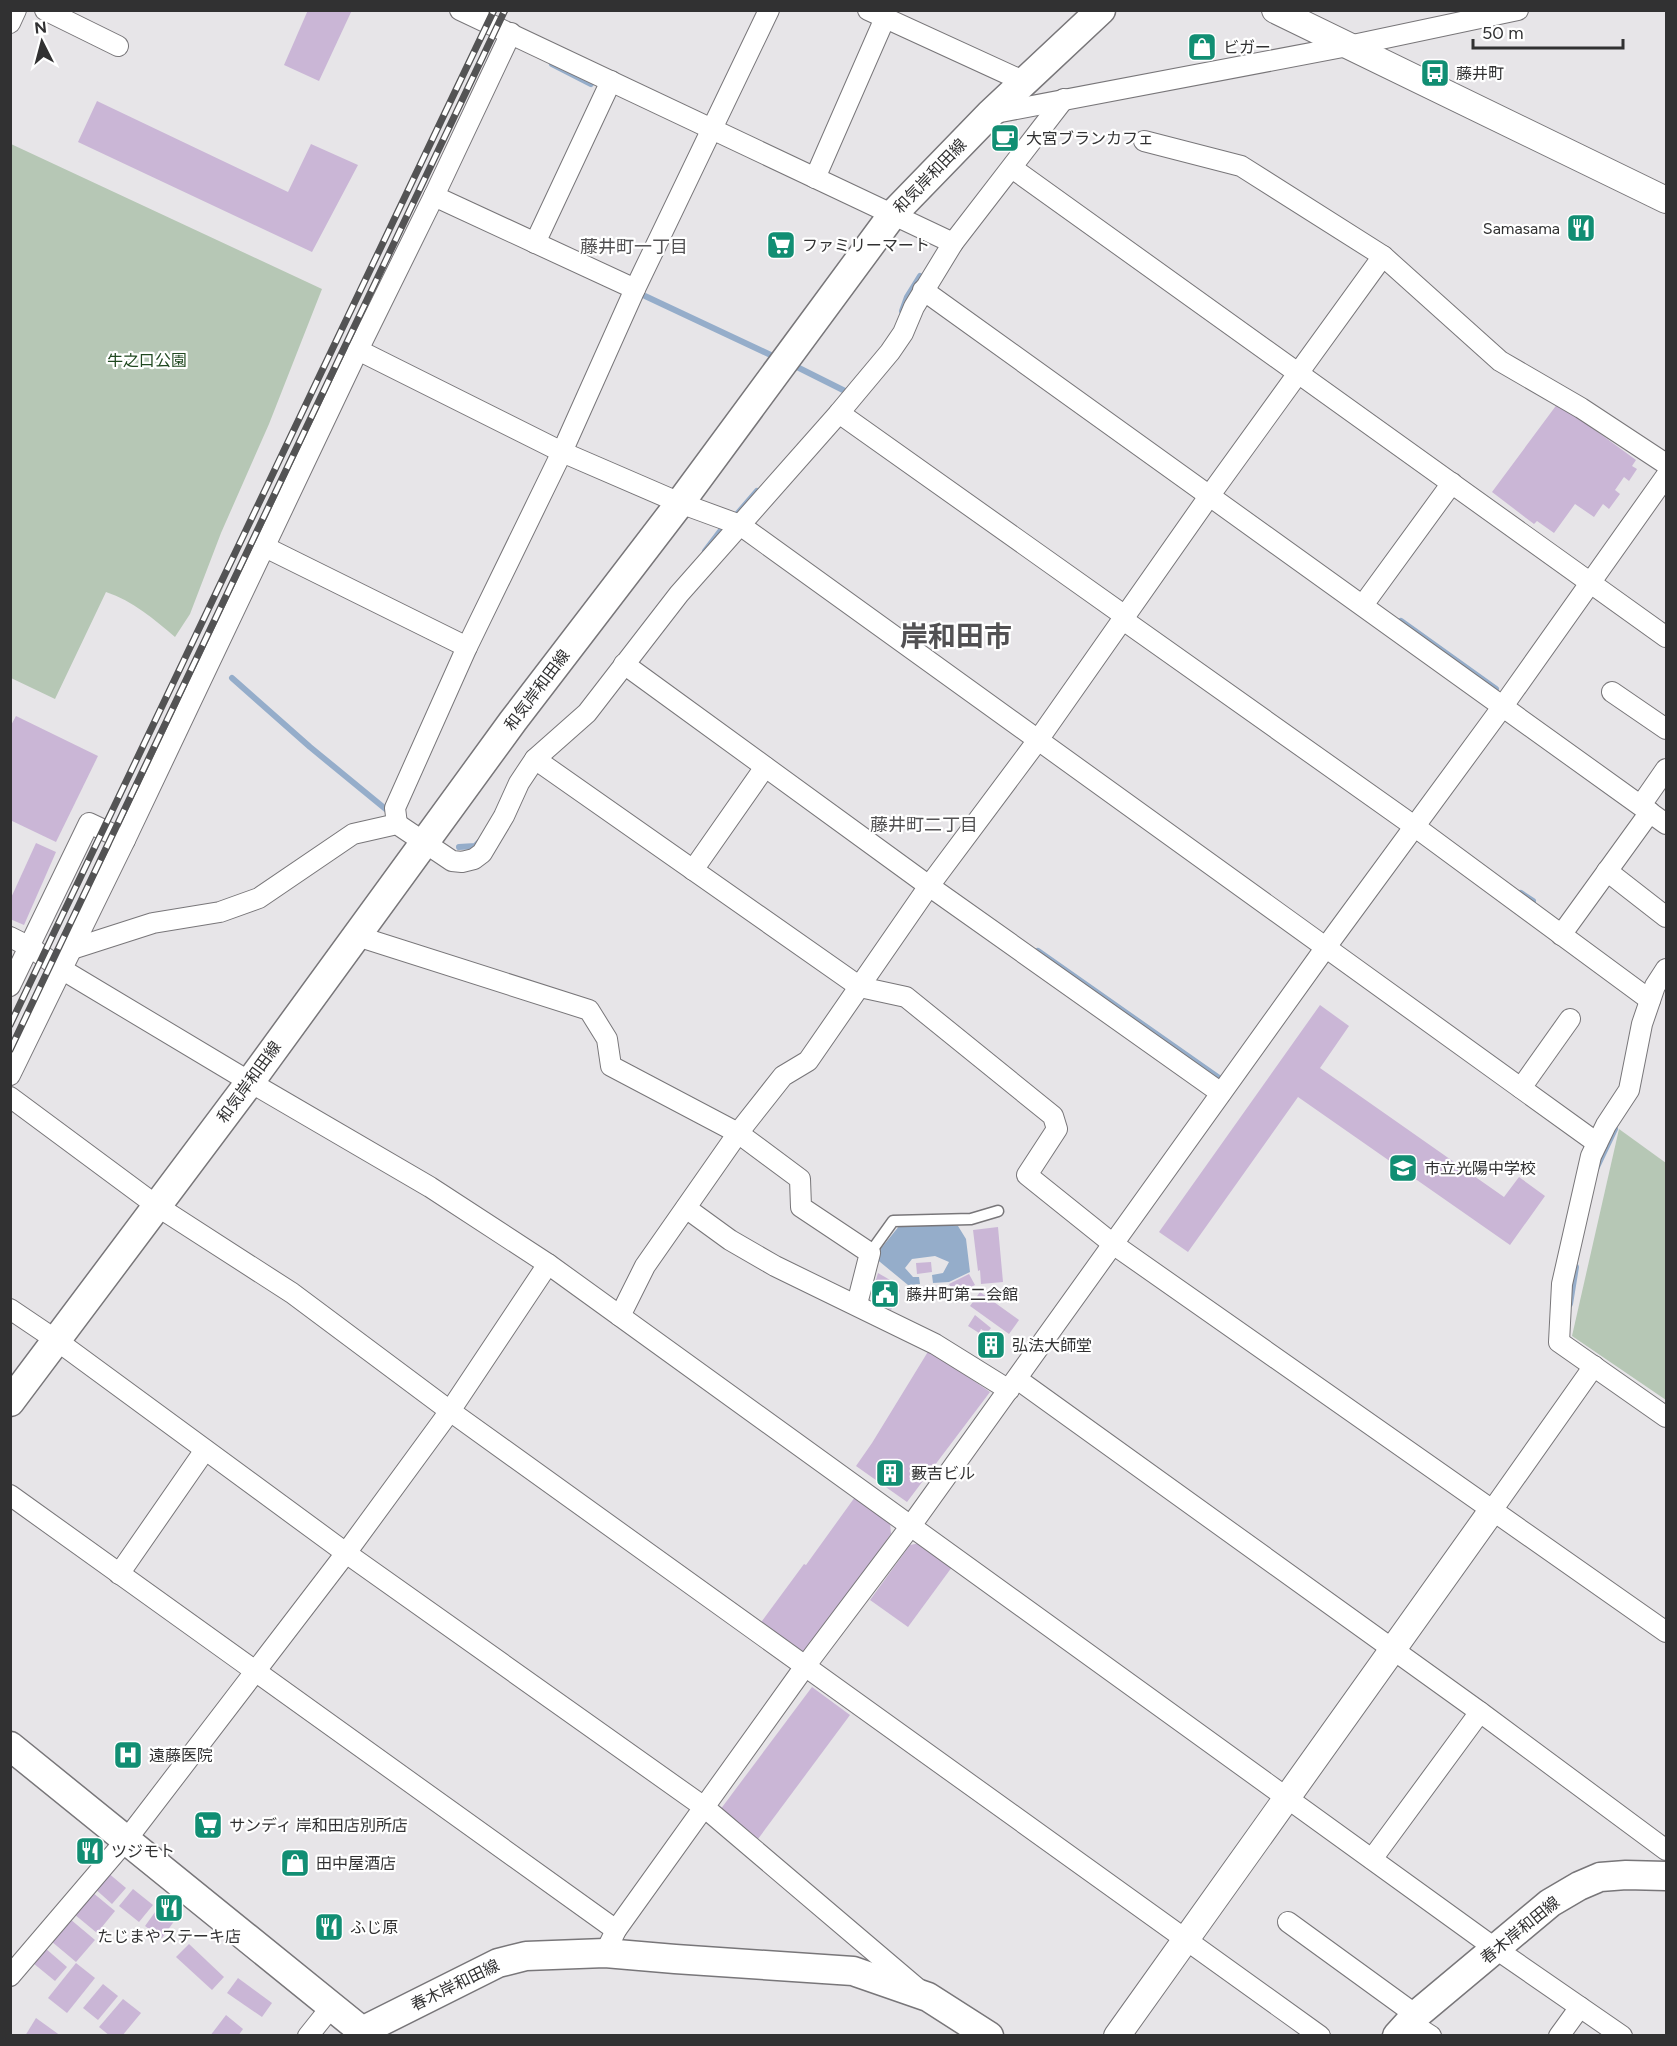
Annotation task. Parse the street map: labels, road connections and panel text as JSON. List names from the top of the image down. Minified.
{"streets":{"main road":["和気岸和田線","春木岸和田線"]},"districts":["藤井町一丁目","岸和田市","藤井町二丁目"],"parks":["牛之口公園"],"places":{"shop":["ビガー","田中屋酒店"],"bus stop":["藤井町"],"cafe":["大宮ブランカフェ"],"restaurant":["Samasama","ツジモト","たじまやステーキ店","ふじ原"],"supermarket":["ファミリーマート","サンディ 岸和田店別所店"],"school or university":["市立光陽中学校"],"public building":["藤井町第二会館"],"building":["弘法大師堂","藪吉ビル"],"hospital":["遠藤医院"]},"scale_bar":"50 m","north":"top"}
